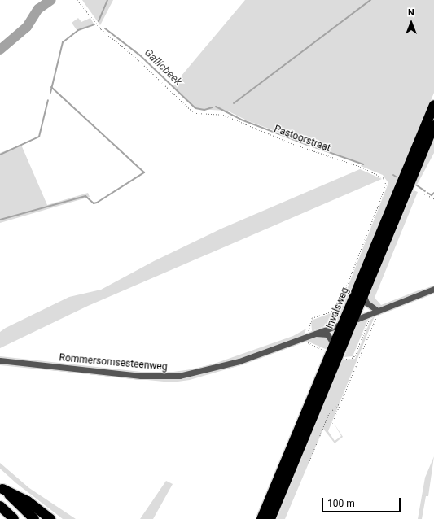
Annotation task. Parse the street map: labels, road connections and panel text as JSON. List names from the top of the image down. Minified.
{"streets":{"highway":["Invalsweg"],"street":["Rommersomsesteenweg"],"path":["Pastoorstraat"]},"crossings":[["Pastoorstraat","Rommersomsesteenweg"],["Invalsweg","Rommersomsesteenweg"]],"water":["Gallicbeek"],"scale_bar":"100 m","north":"top"}
